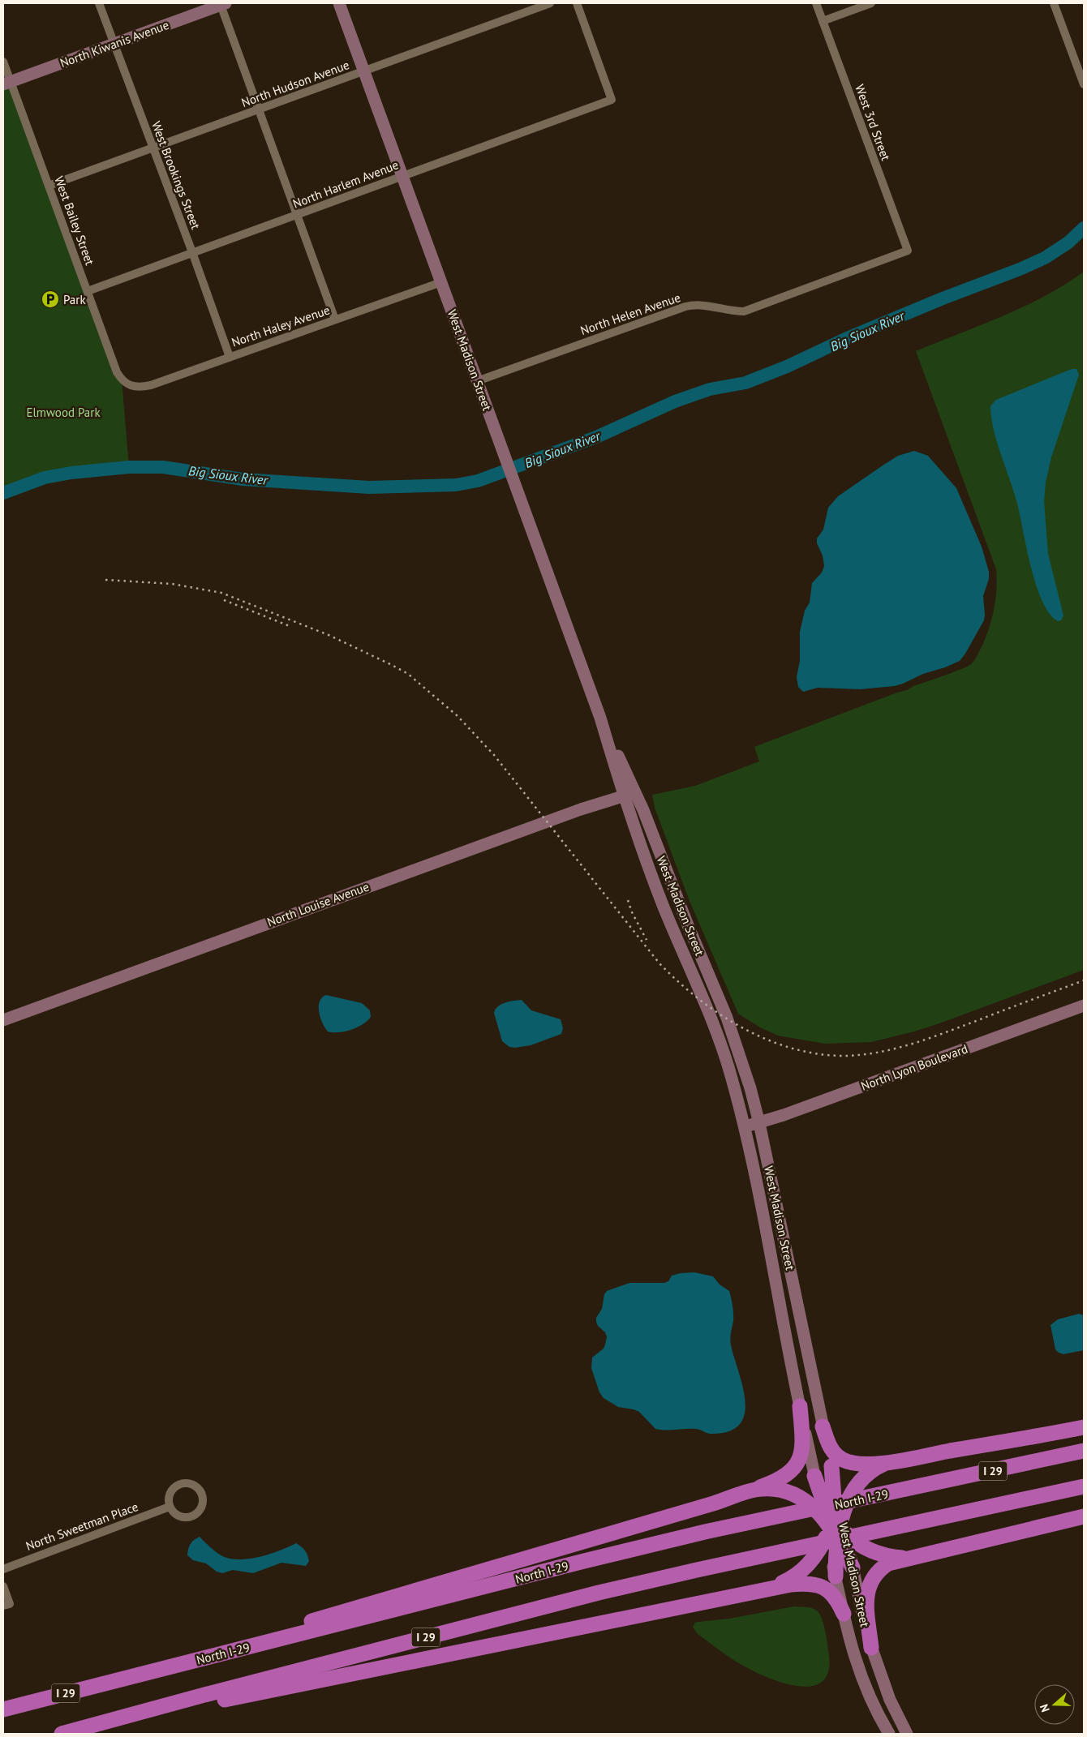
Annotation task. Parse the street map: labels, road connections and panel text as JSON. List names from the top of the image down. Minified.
{"streets":{"highway":["I 29","North I-29"],"main road":["North Kiwanis Avenue","West Madison Street","North Louise Avenue","North Lyon Boulevard"],"street":["North Hudson Avenue","West 3rd Street","West Brookings Street","North Harlem Avenue","West Bailey Street","North Helen Avenue","North Haley Avenue","North Sweetman Place"]},"crossings":[["North Kiwanis Avenue","West Brookings Street"],["North Kiwanis Avenue","West Bailey Street"],["North Hudson Avenue","West Brookings Street"],["North Hudson Avenue","West Bailey Street"],["North Hudson Avenue","West Madison Street"],["West 3rd Street","North Helen Avenue"],["West Brookings Street","North Harlem Avenue"],["West Brookings Street","North Haley Avenue"],["North Harlem Avenue","West Bailey Street"],["North Harlem Avenue","West Madison Street"],["West Bailey Street","North Haley Avenue"],["North Helen Avenue","West Madison Street"],["North Haley Avenue","West Madison Street"],["West Madison Street","North Louise Avenue"],["West Madison Street","North Lyon Boulevard"]],"water":["Big Sioux River"],"parks":["Elmwood Park"],"places":{"parking":["Park"]},"north":"left"}
